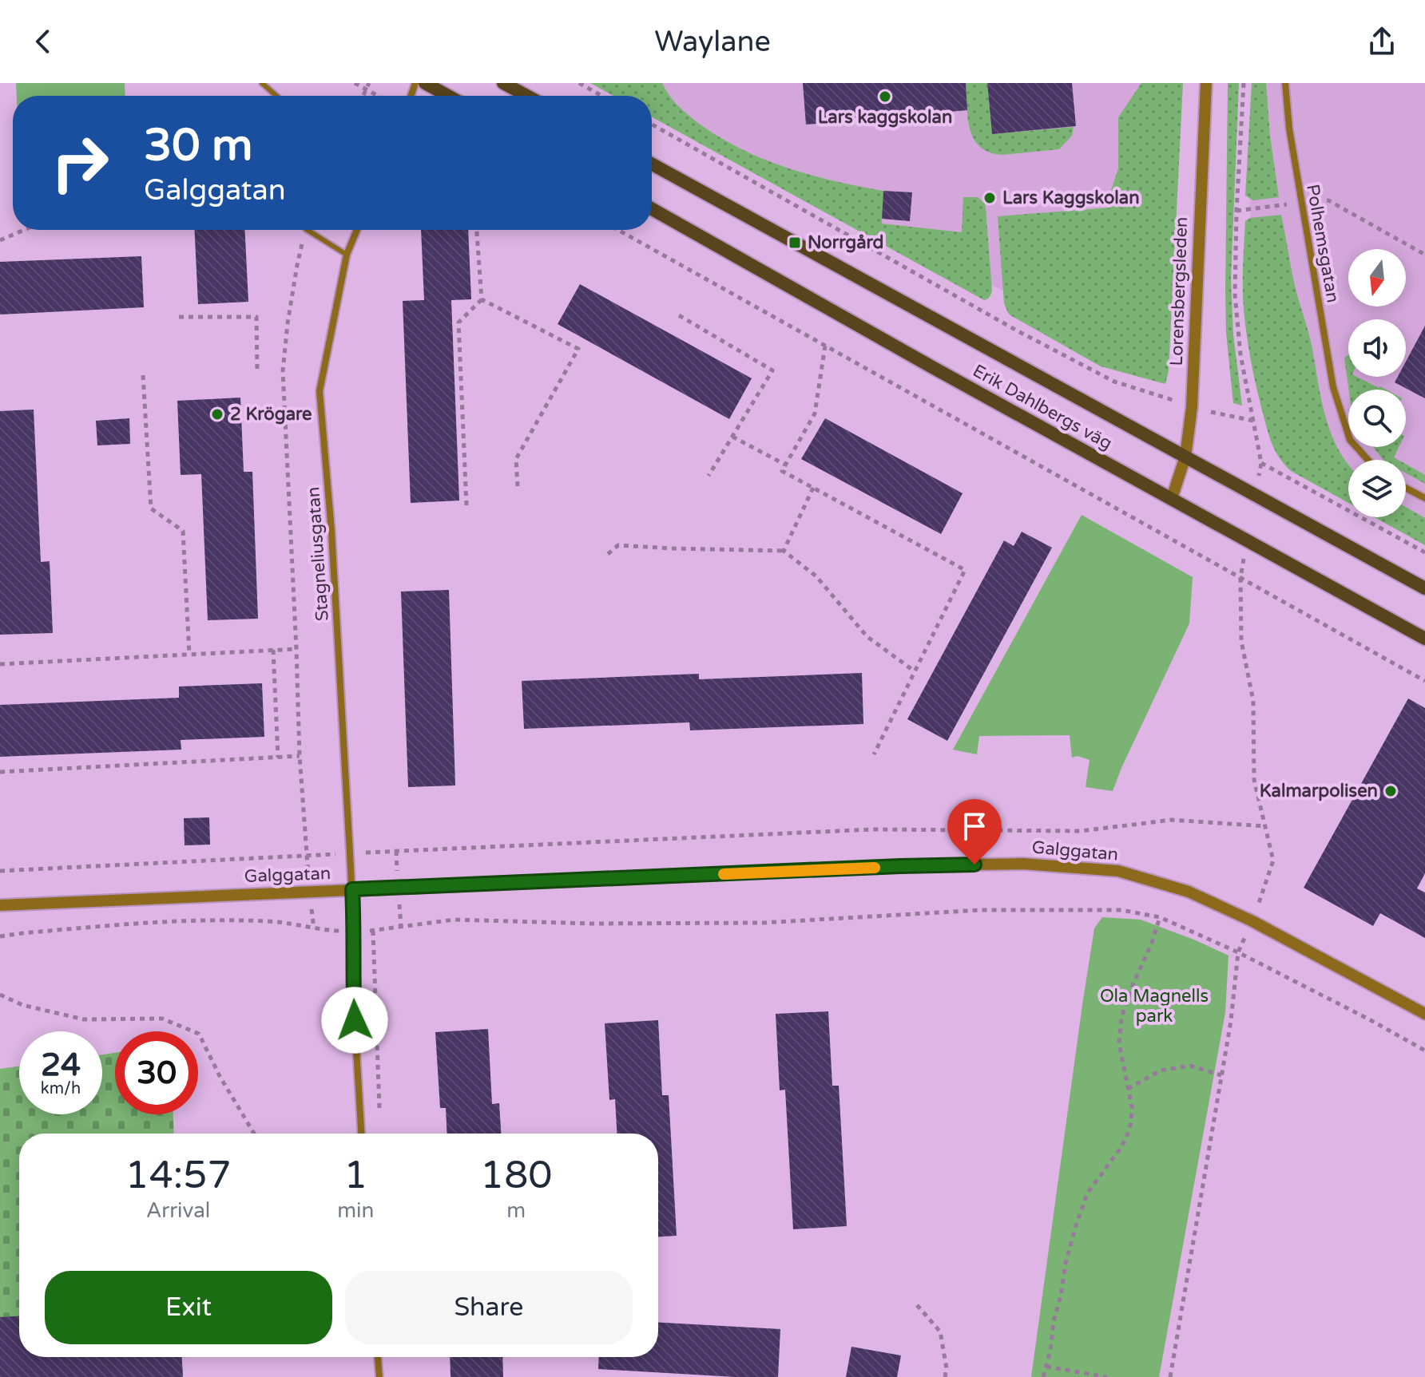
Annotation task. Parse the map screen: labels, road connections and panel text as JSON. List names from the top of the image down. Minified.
{"streets":{"main road":["Erik Dahlbergs väg"],"street":["Polhemsgatan","Lorensbergsleden","Stagneliusgatan","Galggatan"]},"crossings":[["Lorensbergsleden","Erik Dahlbergs väg"],["Stagneliusgatan","Galggatan"]],"parks":["Ola Magnells park"],"places":{"other":["Lars kaggskolan","Lars Kaggskolan","2 Krögare","Kalmarpolisen"],"transit":["Norrgård"]},"north":"bottom","page":{"header":"Waylane","turn":["30 m","Galggatan"],"speed":"24 km/h","limit":"30","eta":["14:57","Arrival","1","min","180","m"],"buttons":["Exit","Share"]}}
